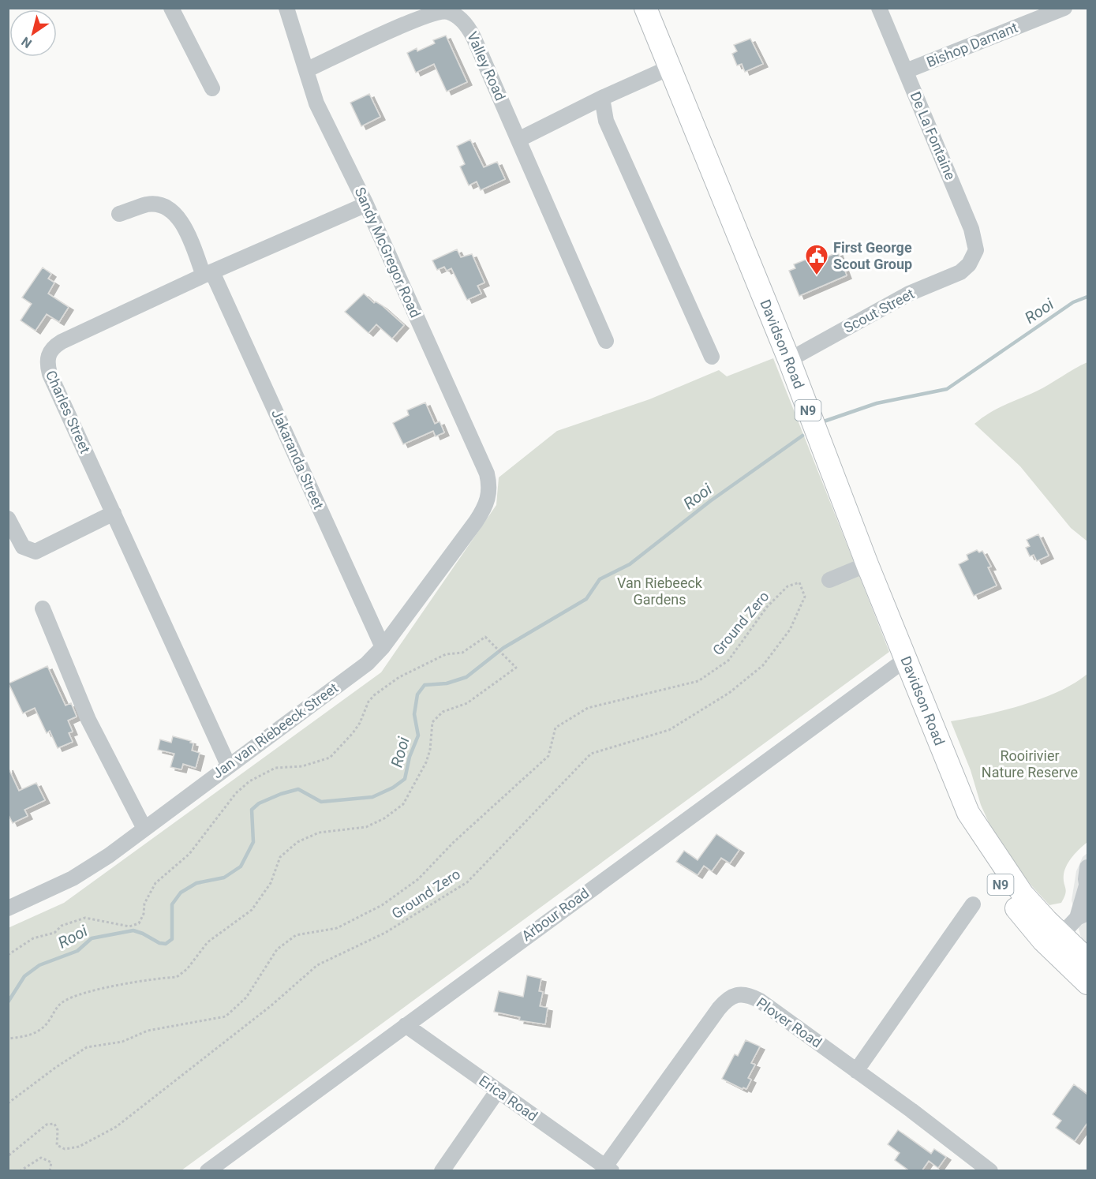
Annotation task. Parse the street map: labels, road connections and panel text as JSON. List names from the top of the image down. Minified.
{"streets":{"highway":["Davidson Road","N9"],"street":["Bishop Damant","Valley Road","De La Fontaine","Sandy McGregor Road","Scout Street","Charles Street","Jakaranda Street","Jan van Riebeeck Street","Arbour Road","Plover Road","Erica Road"],"path":["Ground Zero"]},"crossings":[["Bishop Damant","De La Fontaine"],["Valley Road","Sandy McGregor Road"],["De La Fontaine","Scout Street"],["Sandy McGregor Road","Charles Street"],["Sandy McGregor Road","Jan van Riebeeck Street"],["Scout Street","Davidson Road"],["Davidson Road","Arbour Road"],["Charles Street","Jakaranda Street"],["Charles Street","Jan van Riebeeck Street"],["Jakaranda Street","Jan van Riebeeck Street"],["Arbour Road","Erica Road"],["Plover Road","Erica Road"]],"water":["Rooi"],"parks":["Van Riebeeck Gardens","Rooirivier Nature Reserve"],"places":{"public building":["First George Scout Group"]},"north":"bottom left"}
